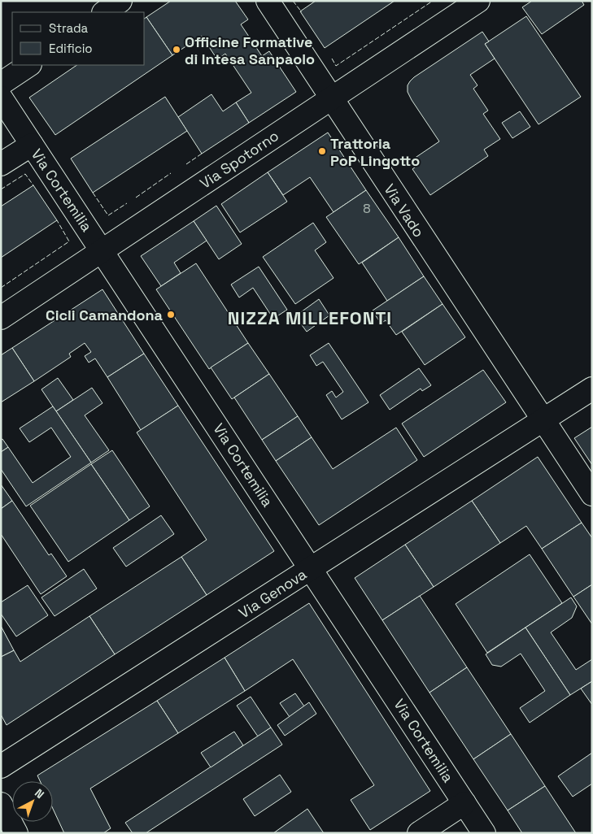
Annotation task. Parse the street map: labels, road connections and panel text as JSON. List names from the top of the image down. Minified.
{"streets":{"street":["Via Spotorno","Via Cortemilia","Via Vado","Via Genova"]},"crossings":[["Via Spotorno","Via Cortemilia"],["Via Spotorno","Via Vado"],["Via Cortemilia","Via Genova"],["Via Vado","Via Genova"]],"districts":["NIZZA MILLEFONTI"],"places":["Officine Formative di Intesa Sanpaolo","Trattoria PoP Lingotto","Cicli Camandona"],"house_numbers":["8"],"legend":["Strada","Edificio"],"north":"top right"}
